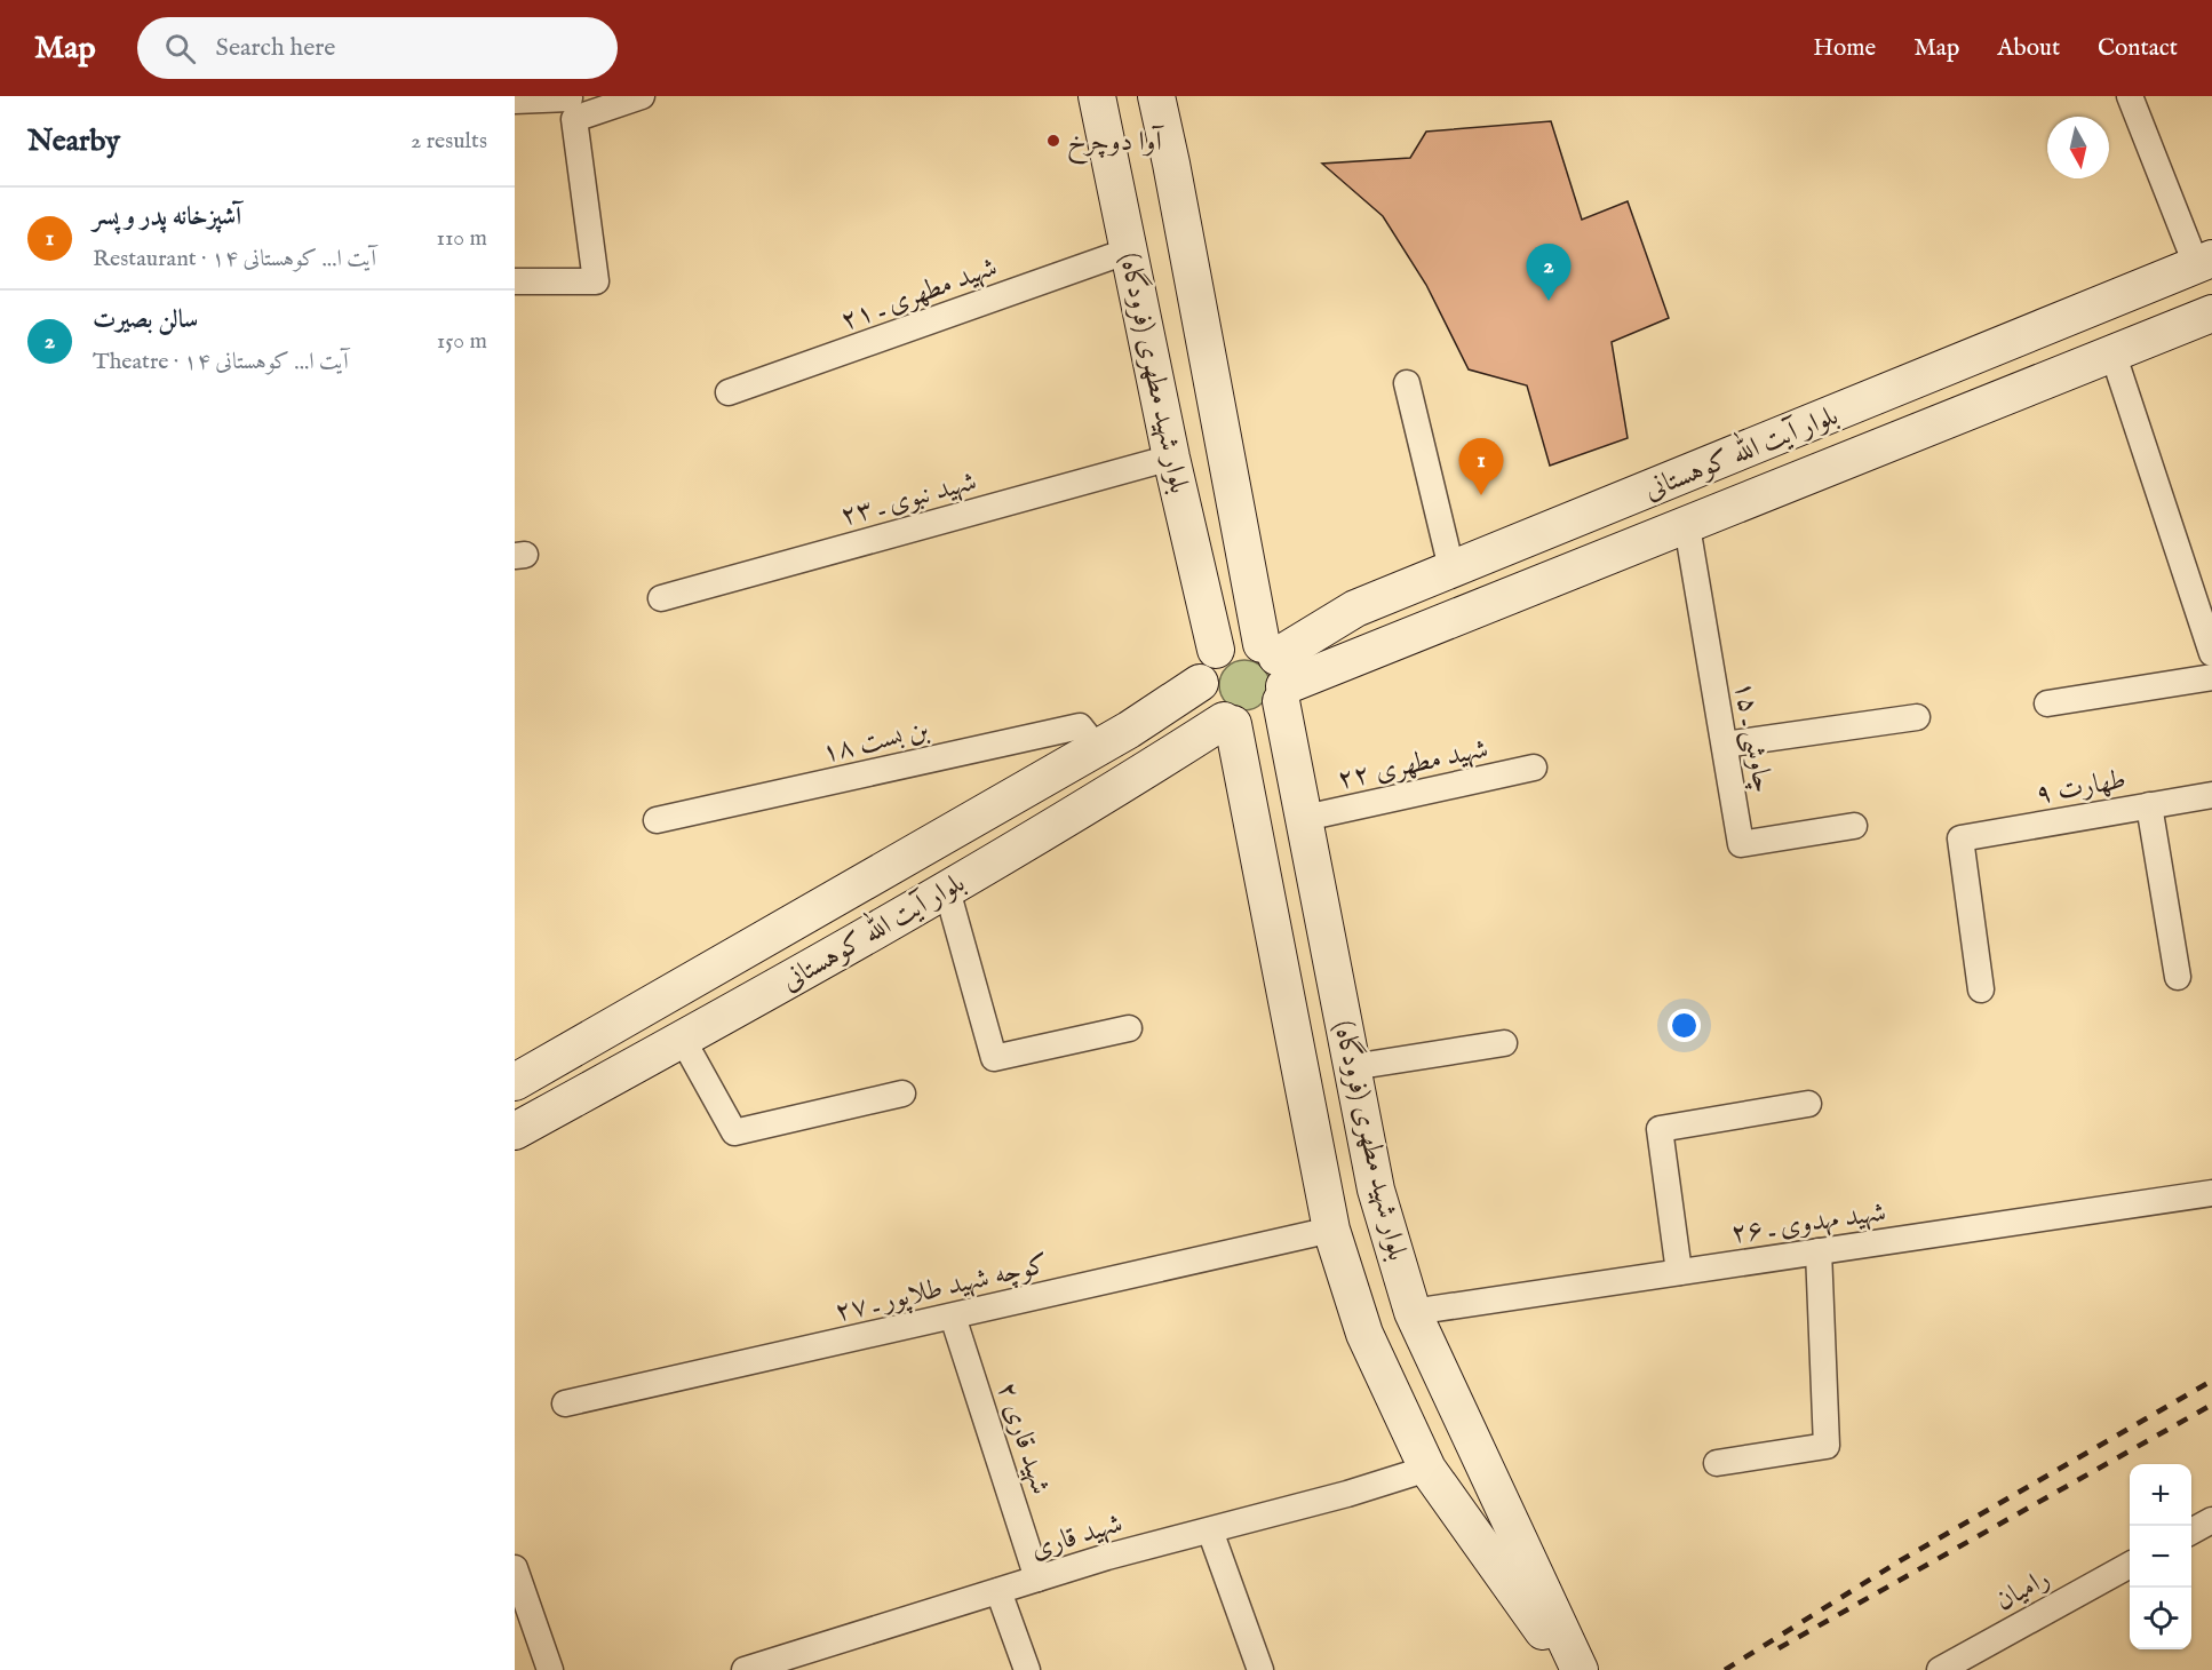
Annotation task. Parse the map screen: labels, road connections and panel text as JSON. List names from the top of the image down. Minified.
{"streets":{"main road":["بلوار شهید مطهری (فرودگاه)","بلوار آیت الله کوهستانی"],"street":["شهید مطهری ـ ۲۱","شهید نبوی ـ ۲۳","چاوشی ـ ۱۵","بن بست ۱۸","شهید مطهری ۲۲","طهارت ۹","شهید مهدوی ـ ۲۶","کوچه شهید طلاپور ـ ۲۷","شهید قاری ۲","شهید قاری","رامیان"]},"crossings":[["شهید مطهری ـ ۲۱","بلوار شهید مطهری (فرودگاه)"],["بلوار شهید مطهری (فرودگاه)","بلوار آیت الله کوهستانی"],["بلوار شهید مطهری (فرودگاه)","شهید نبوی ـ ۲۳"],["بلوار شهید مطهری (فرودگاه)","شهید مطهری ۲۲"],["بلوار شهید مطهری (فرودگاه)","شهید مهدوی ـ ۲۶"],["بلوار شهید مطهری (فرودگاه)","کوچه شهید طلاپور ـ ۲۷"],["بلوار شهید مطهری (فرودگاه)","شهید قاری"],["بلوار آیت الله کوهستانی","چاوشی ـ ۱۵"],["بلوار آیت الله کوهستانی","بن بست ۱۸"],["کوچه شهید طلاپور ـ ۲۷","شهید قاری ۲"],["شهید قاری ۲","شهید قاری"]],"places":["آوا دوچرخ"],"north":"bottom","page":{"header":"Map","search":"Search here","nav":["Home","Map","About","Contact"],"heading":["Nearby","2 results"],"list":[{"mark":"1","name":"آشپزخانه پدر و پسر","note":"Restaurant · آیت ا... کوهستانی ۱۴","value":"110 m"},{"mark":"2","name":"سالن بصیرت","note":"Theatre · آیت ا... کوهستانی ۱۴","value":"150 m"}],"pins":["2","1"],"map_buttons":["+","−"]}}
